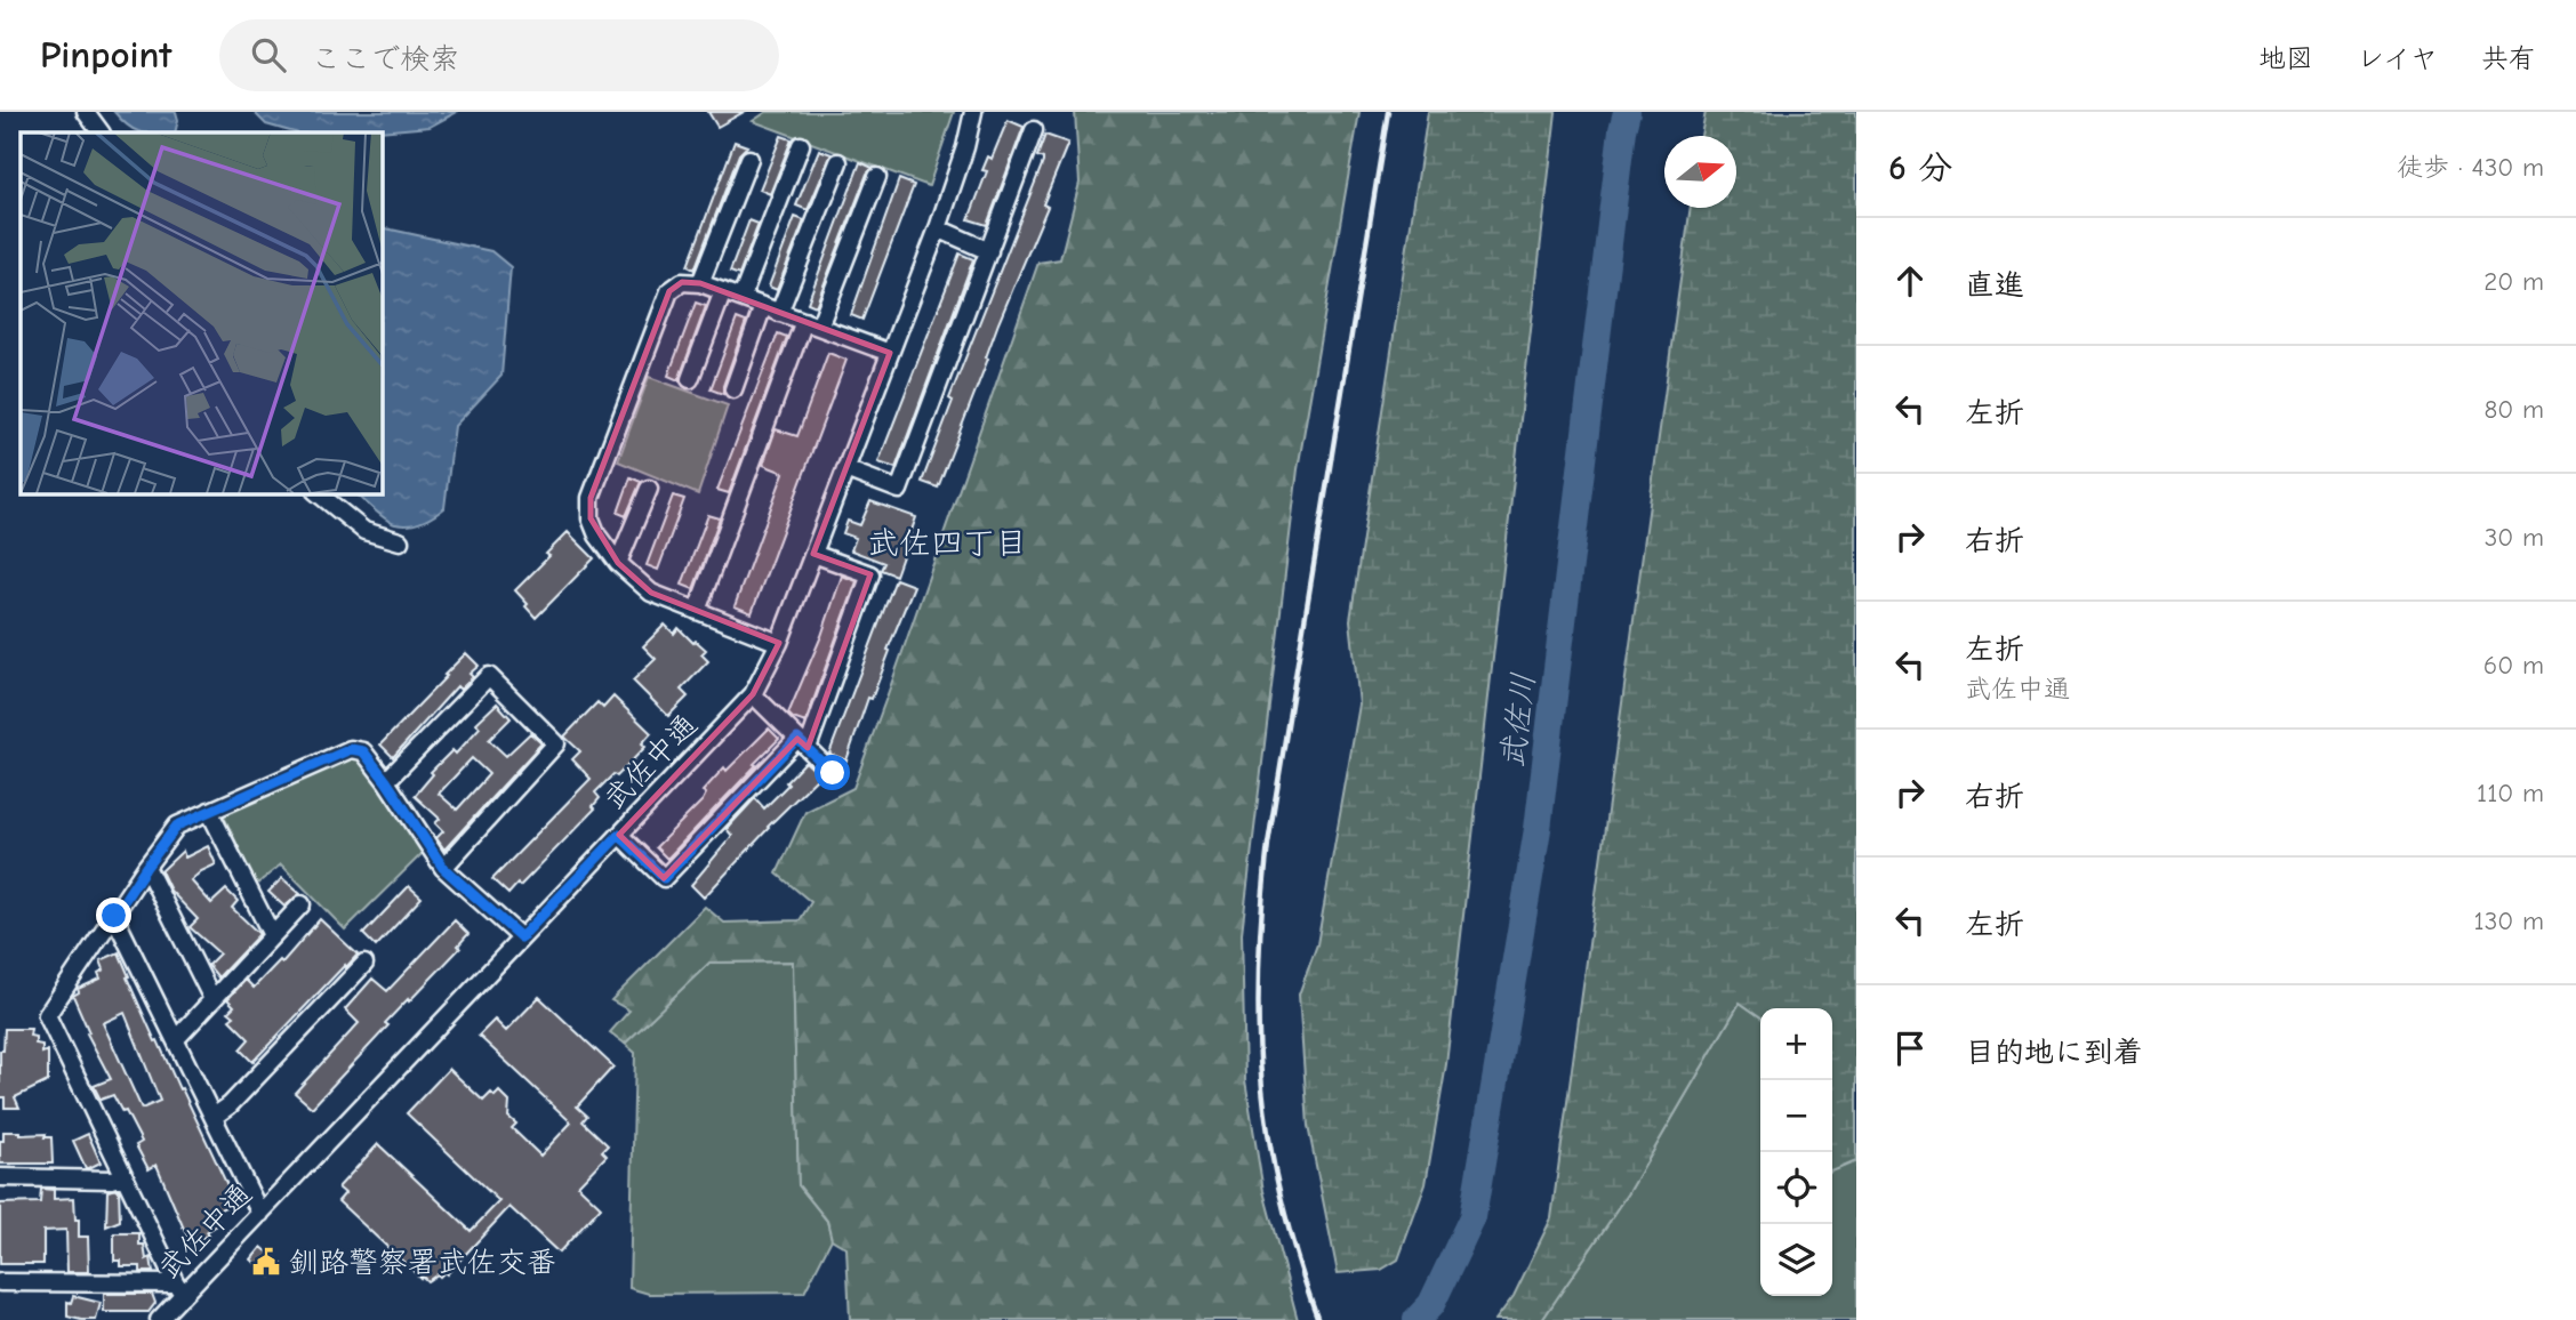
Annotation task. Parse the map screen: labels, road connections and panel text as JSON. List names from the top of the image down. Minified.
{"streets":{"street":["武佐中通"]},"districts":["武佐四丁目"],"water":["武佐川"],"places":{"public building":["釧路警察署武佐交番"]},"north":"right","page":{"header":"Pinpoint","search":"ここで検索","nav":["地図","レイヤ","共有"],"heading":["6 分","徒歩 · 430 m"],"list":[["直進","20 m"],["左折","80 m"],["右折","30 m"],["左折","武佐中通","60 m"],["右折","110 m"],["左折","130 m"],"目的地に到着"],"map_buttons":["+","−"]}}
